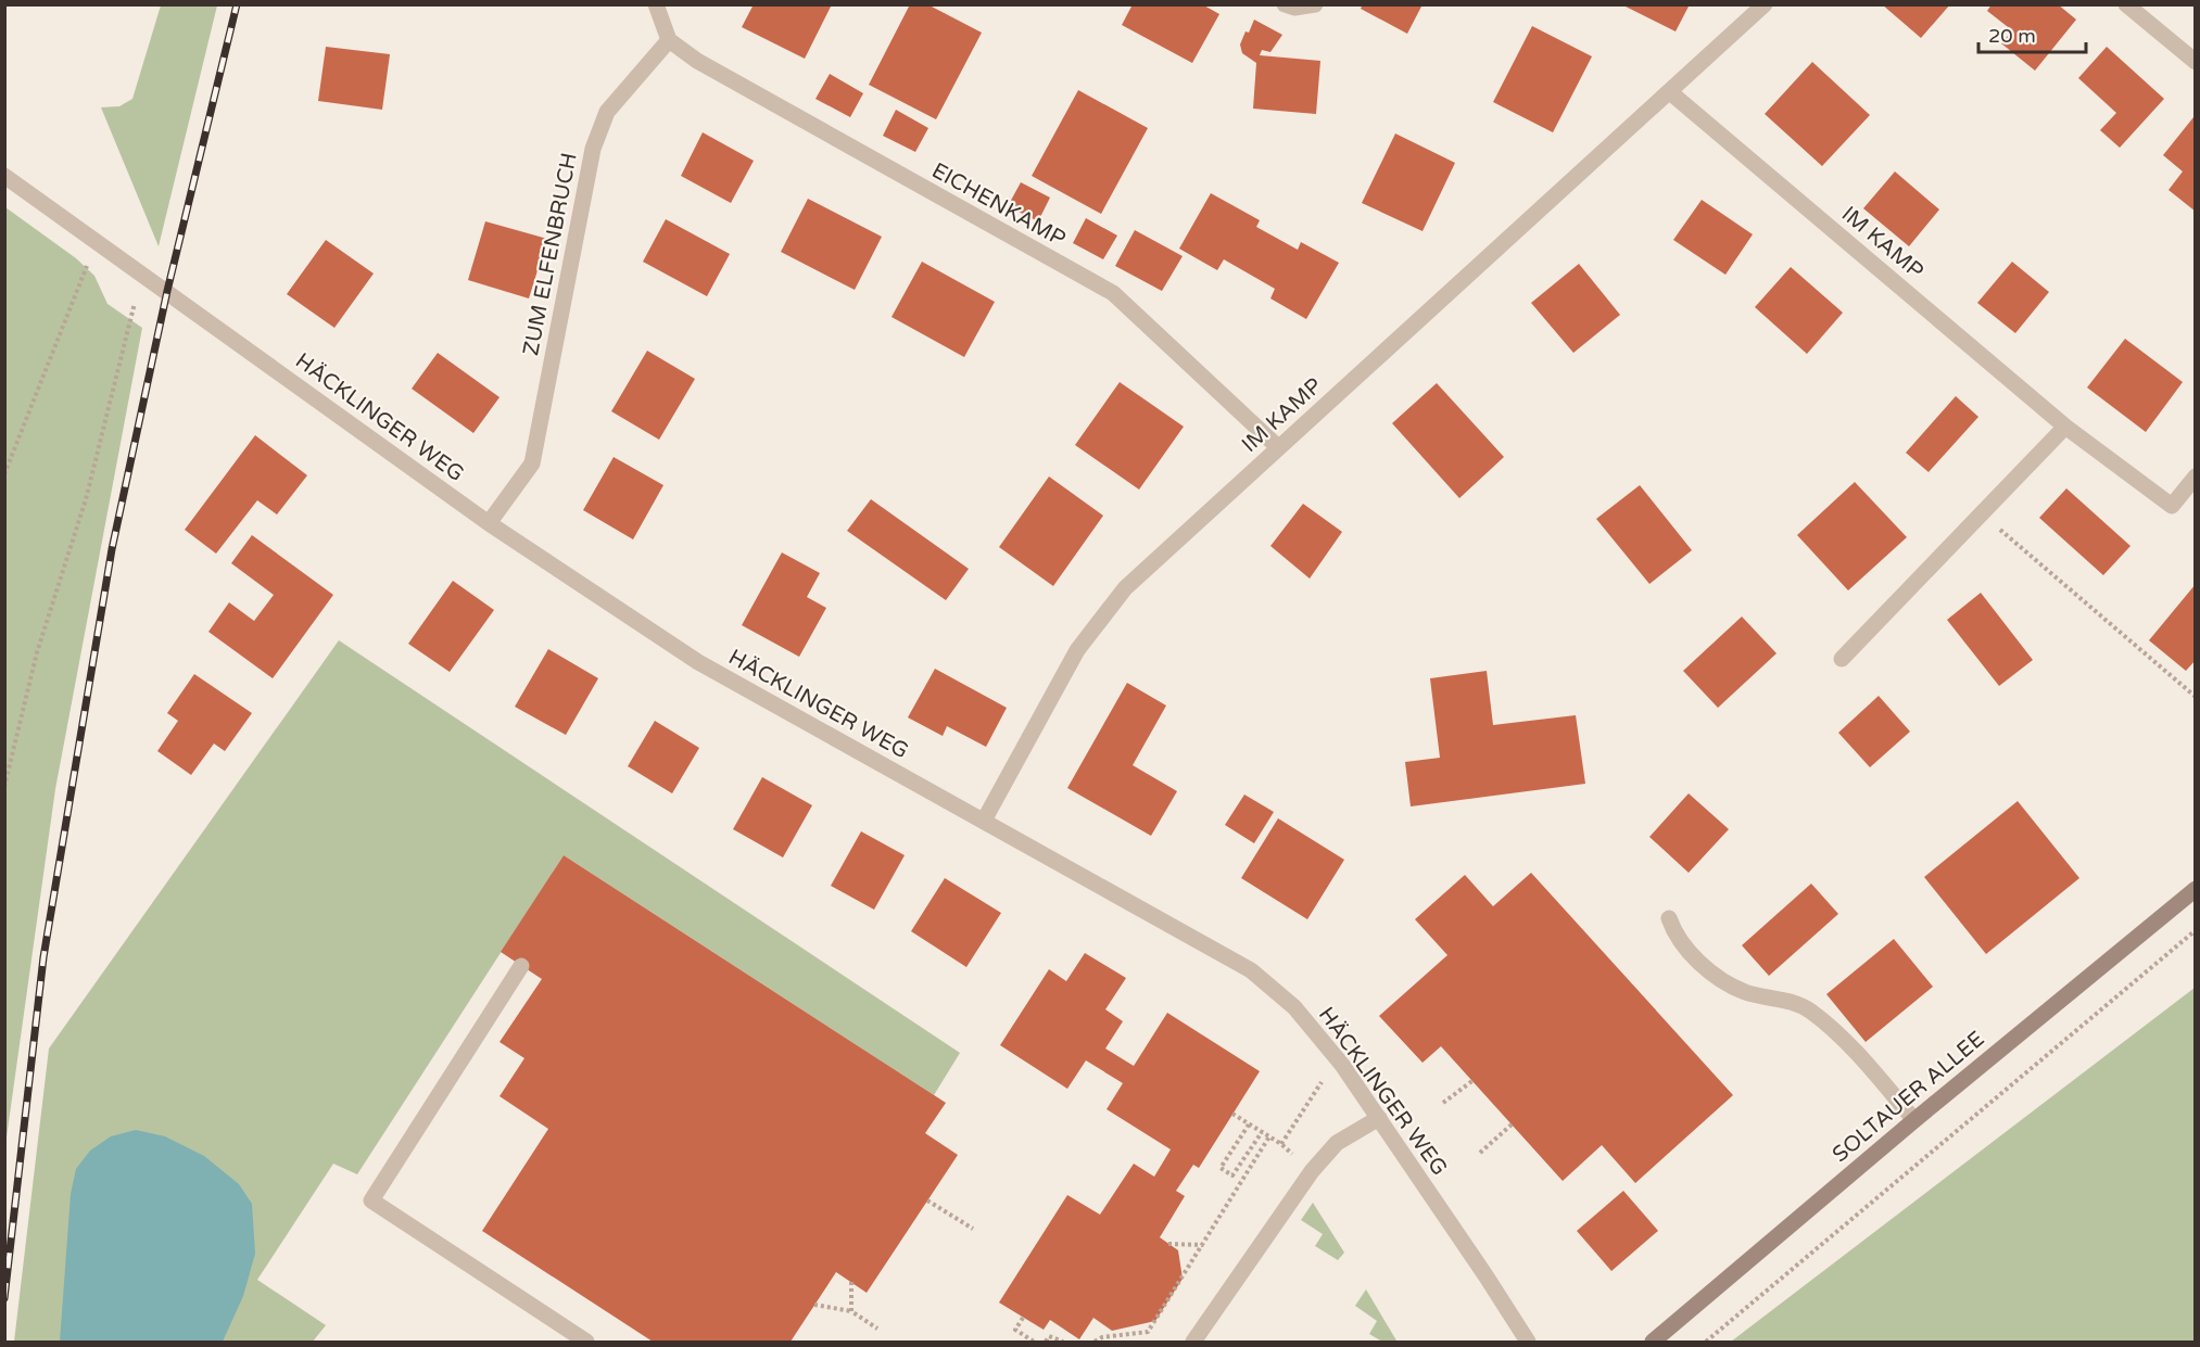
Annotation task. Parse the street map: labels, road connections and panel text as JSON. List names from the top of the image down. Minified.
{"streets":{"street":["EICHENKAMP","IM KAMP","ZUM ELFENBRUCH","HÄCKLINGER WEG","SOLTAUER ALLEE"]},"crossings":[["EICHENKAMP","IM KAMP"],["EICHENKAMP","ZUM ELFENBRUCH"],["IM KAMP","HÄCKLINGER WEG"],["ZUM ELFENBRUCH","HÄCKLINGER WEG"]],"scale_bar":"20 m"}
